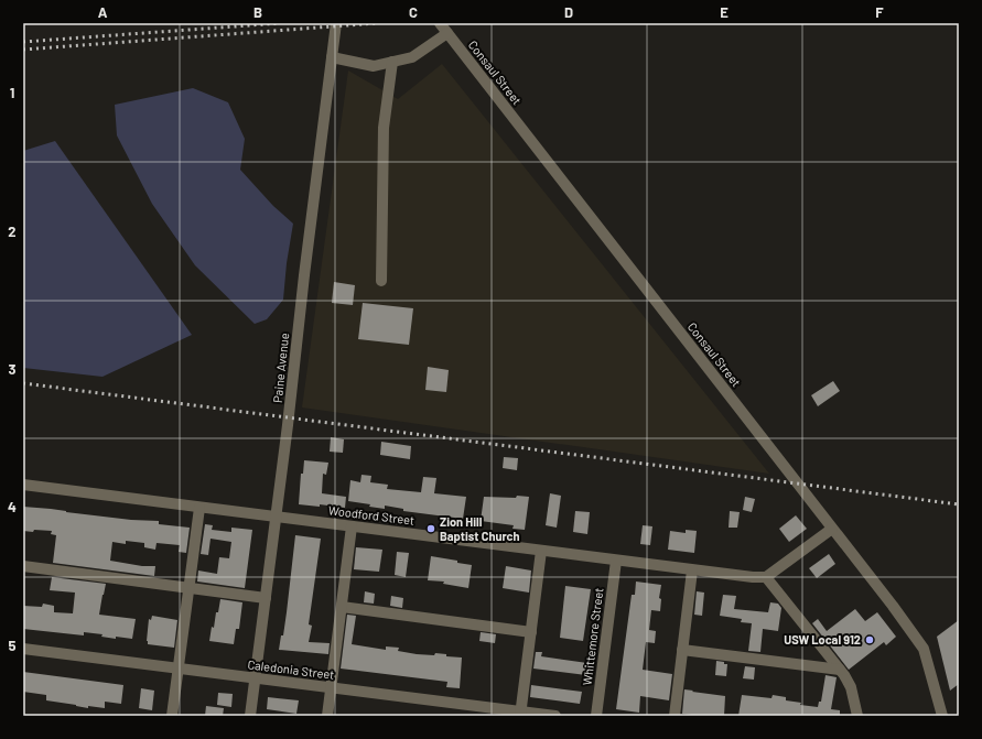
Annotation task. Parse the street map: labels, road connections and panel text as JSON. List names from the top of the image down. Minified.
{"streets":{"street":["Consaul Street","Paine Avenue","Woodford Street","Whittemore Street","Caledonia Street"]},"crossings":[["Paine Avenue","Woodford Street"],["Paine Avenue","Caledonia Street"],["Woodford Street","Whittemore Street"]],"places":["Zion Hill Baptist Church","USW Local 912"],"grid":{"columns":["A","B","C","D","E","F"],"rows":["1","2","3","4","5"]}}
